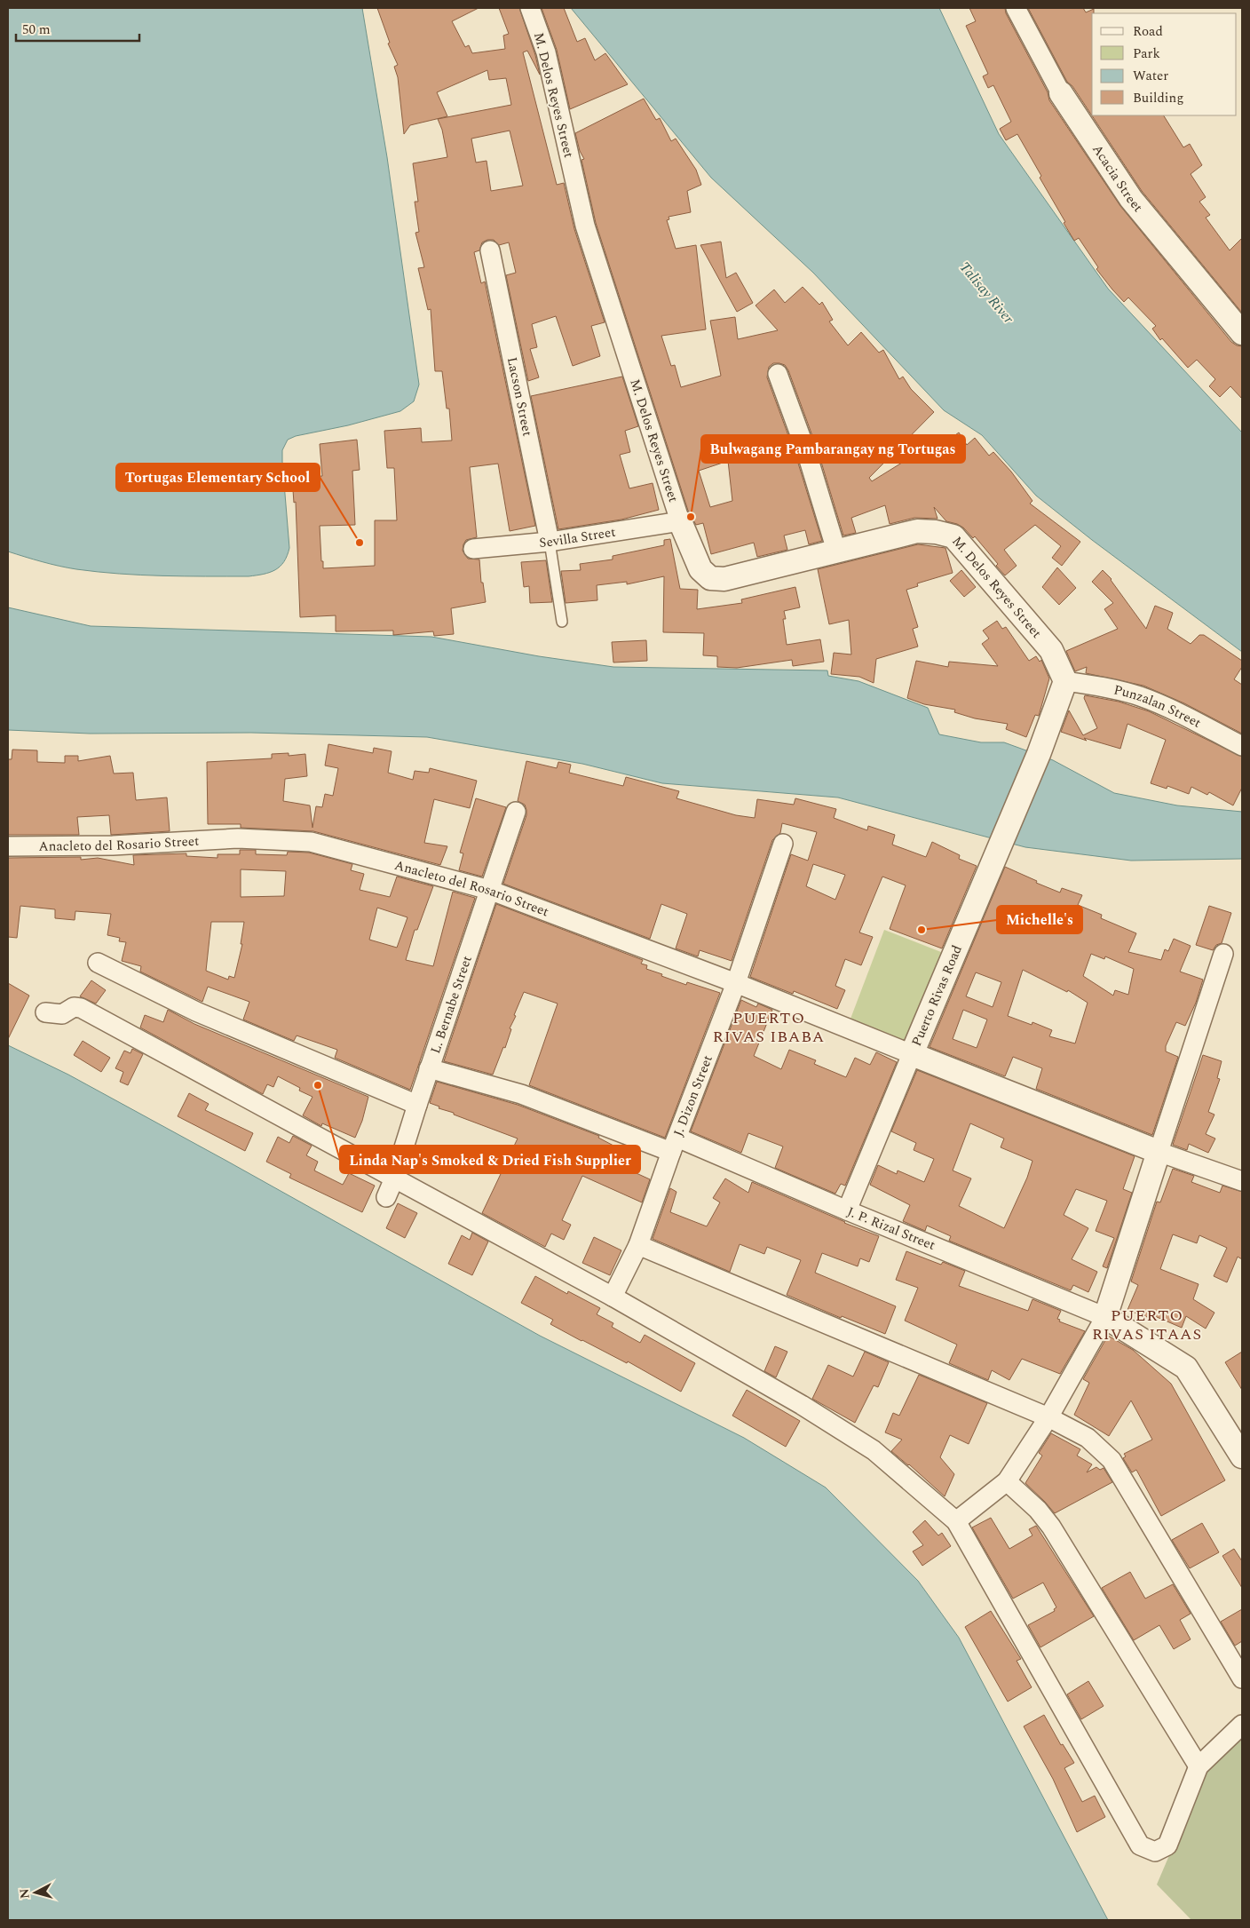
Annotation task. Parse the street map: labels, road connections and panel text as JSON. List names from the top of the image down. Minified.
{"streets":{"street":["M. Delos Reyes Street","Acacia Street","Lacson Street","Sevilla Street","Punzalan Street","Anacleto del Rosario Street","Puerto Rivas Road","L. Bernabe Street","J. Dizon Street","J. P. Rizal Street"]},"crossings":[["M. Delos Reyes Street","Sevilla Street"],["M. Delos Reyes Street","Punzalan Street"],["M. Delos Reyes Street","Puerto Rivas Road"],["Lacson Street","Sevilla Street"],["Punzalan Street","Puerto Rivas Road"],["Anacleto del Rosario Street","Puerto Rivas Road"],["Anacleto del Rosario Street","L. Bernabe Street"],["Anacleto del Rosario Street","J. Dizon Street"],["Puerto Rivas Road","J. P. Rizal Street"],["L. Bernabe Street","J. P. Rizal Street"],["J. Dizon Street","J. P. Rizal Street"]],"districts":["PUERTO RIVAS IBABA","PUERTO RIVAS ITAAS"],"water":["Talisay River"],"places":["Bulwagang Pambarangay ng Tortugas","Tortugas Elementary School","Michelle's","Linda Nap's Smoked & Dried Fish Supplier"],"legend":["Road","Park","Water","Building"],"scale_bar":"50 m","north":"left"}
